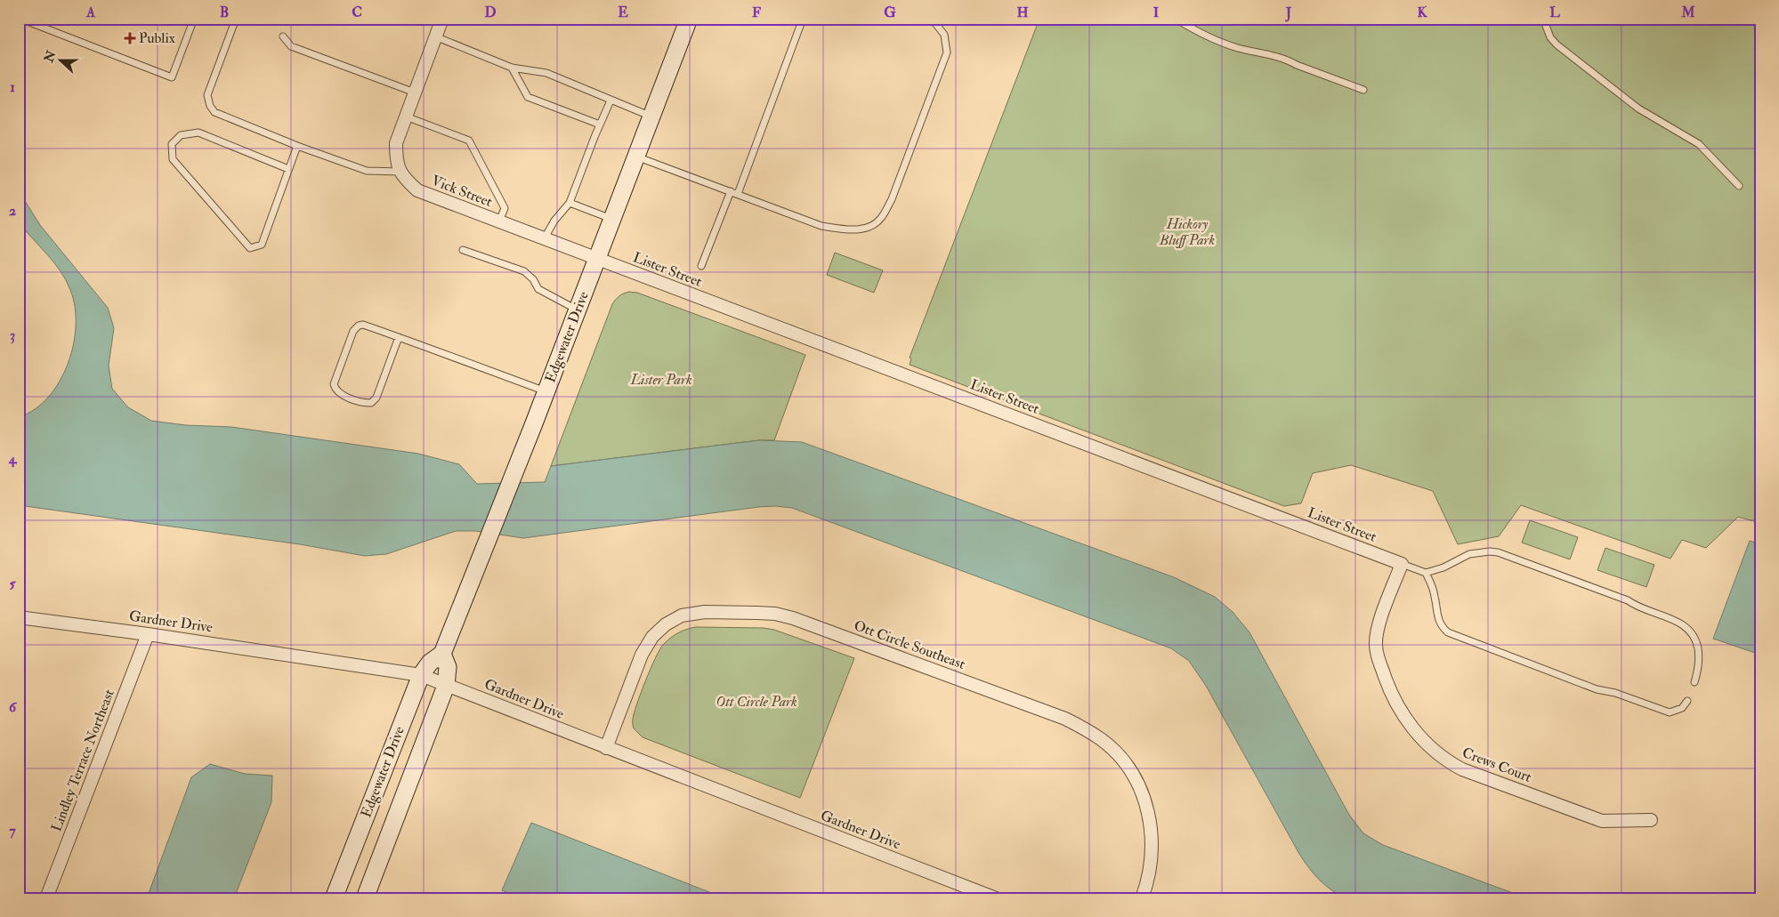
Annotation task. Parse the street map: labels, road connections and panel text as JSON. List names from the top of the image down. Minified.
{"streets":{"street":["Vick Street","Lister Street","Edgewater Drive","Gardner Drive","Ott Circle Southeast","Lindley Terrace Northeast","Crews Court"]},"crossings":[["Vick Street","Lister Street"],["Vick Street","Edgewater Drive"],["Lister Street","Edgewater Drive"],["Lister Street","Crews Court"],["Edgewater Drive","Gardner Drive"],["Gardner Drive","Ott Circle Southeast"],["Gardner Drive","Lindley Terrace Northeast"]],"parks":["Hickory Bluff Park","Lister Park","Ott Circle Park"],"places":{"health":["Publix"]},"north":"left","grid":{"columns":["A","B","C","D","E","F","G","H","I","J","K","L","M"],"rows":["1","2","3","4","5","6","7"]}}
